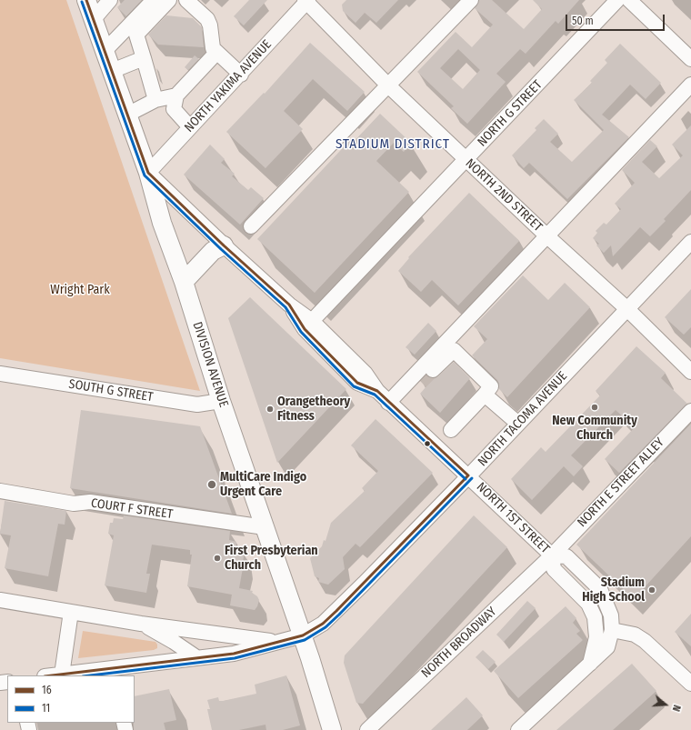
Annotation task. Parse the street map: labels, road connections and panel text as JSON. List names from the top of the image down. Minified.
{"streets":{"main road":["DIVISION AVENUE"],"street":["NORTH YAKIMA AVENUE","NORTH G STREET","NORTH 2ND STREET","SOUTH G STREET","NORTH TACOMA AVENUE","NORTH E STREET ALLEY","COURT F STREET","NORTH 1ST STREET","NORTH BROADWAY"]},"crossings":[["NORTH YAKIMA AVENUE","NORTH 2ND STREET"],["NORTH YAKIMA AVENUE","DIVISION AVENUE"],["NORTH YAKIMA AVENUE","NORTH 1ST STREET"],["NORTH G STREET","NORTH 2ND STREET"],["NORTH G STREET","NORTH 1ST STREET"],["NORTH 2ND STREET","NORTH TACOMA AVENUE"],["DIVISION AVENUE","SOUTH G STREET"],["DIVISION AVENUE","NORTH TACOMA AVENUE"],["DIVISION AVENUE","COURT F STREET"],["DIVISION AVENUE","NORTH 1ST STREET"],["NORTH TACOMA AVENUE","NORTH 1ST STREET"],["NORTH E STREET ALLEY","NORTH 1ST STREET"],["NORTH E STREET ALLEY","NORTH BROADWAY"],["NORTH 1ST STREET","NORTH BROADWAY"]],"districts":["STADIUM DISTRICT"],"parks":["Wright Park"],"places":["New Community Church","Orangetheory Fitness","MultiCare Indigo Urgent Care","First Presbyterian Church","Stadium High School"],"lines":["transit line 16","transit line 11"],"legend":["16","11"],"scale_bar":"50 m","north":"right"}
